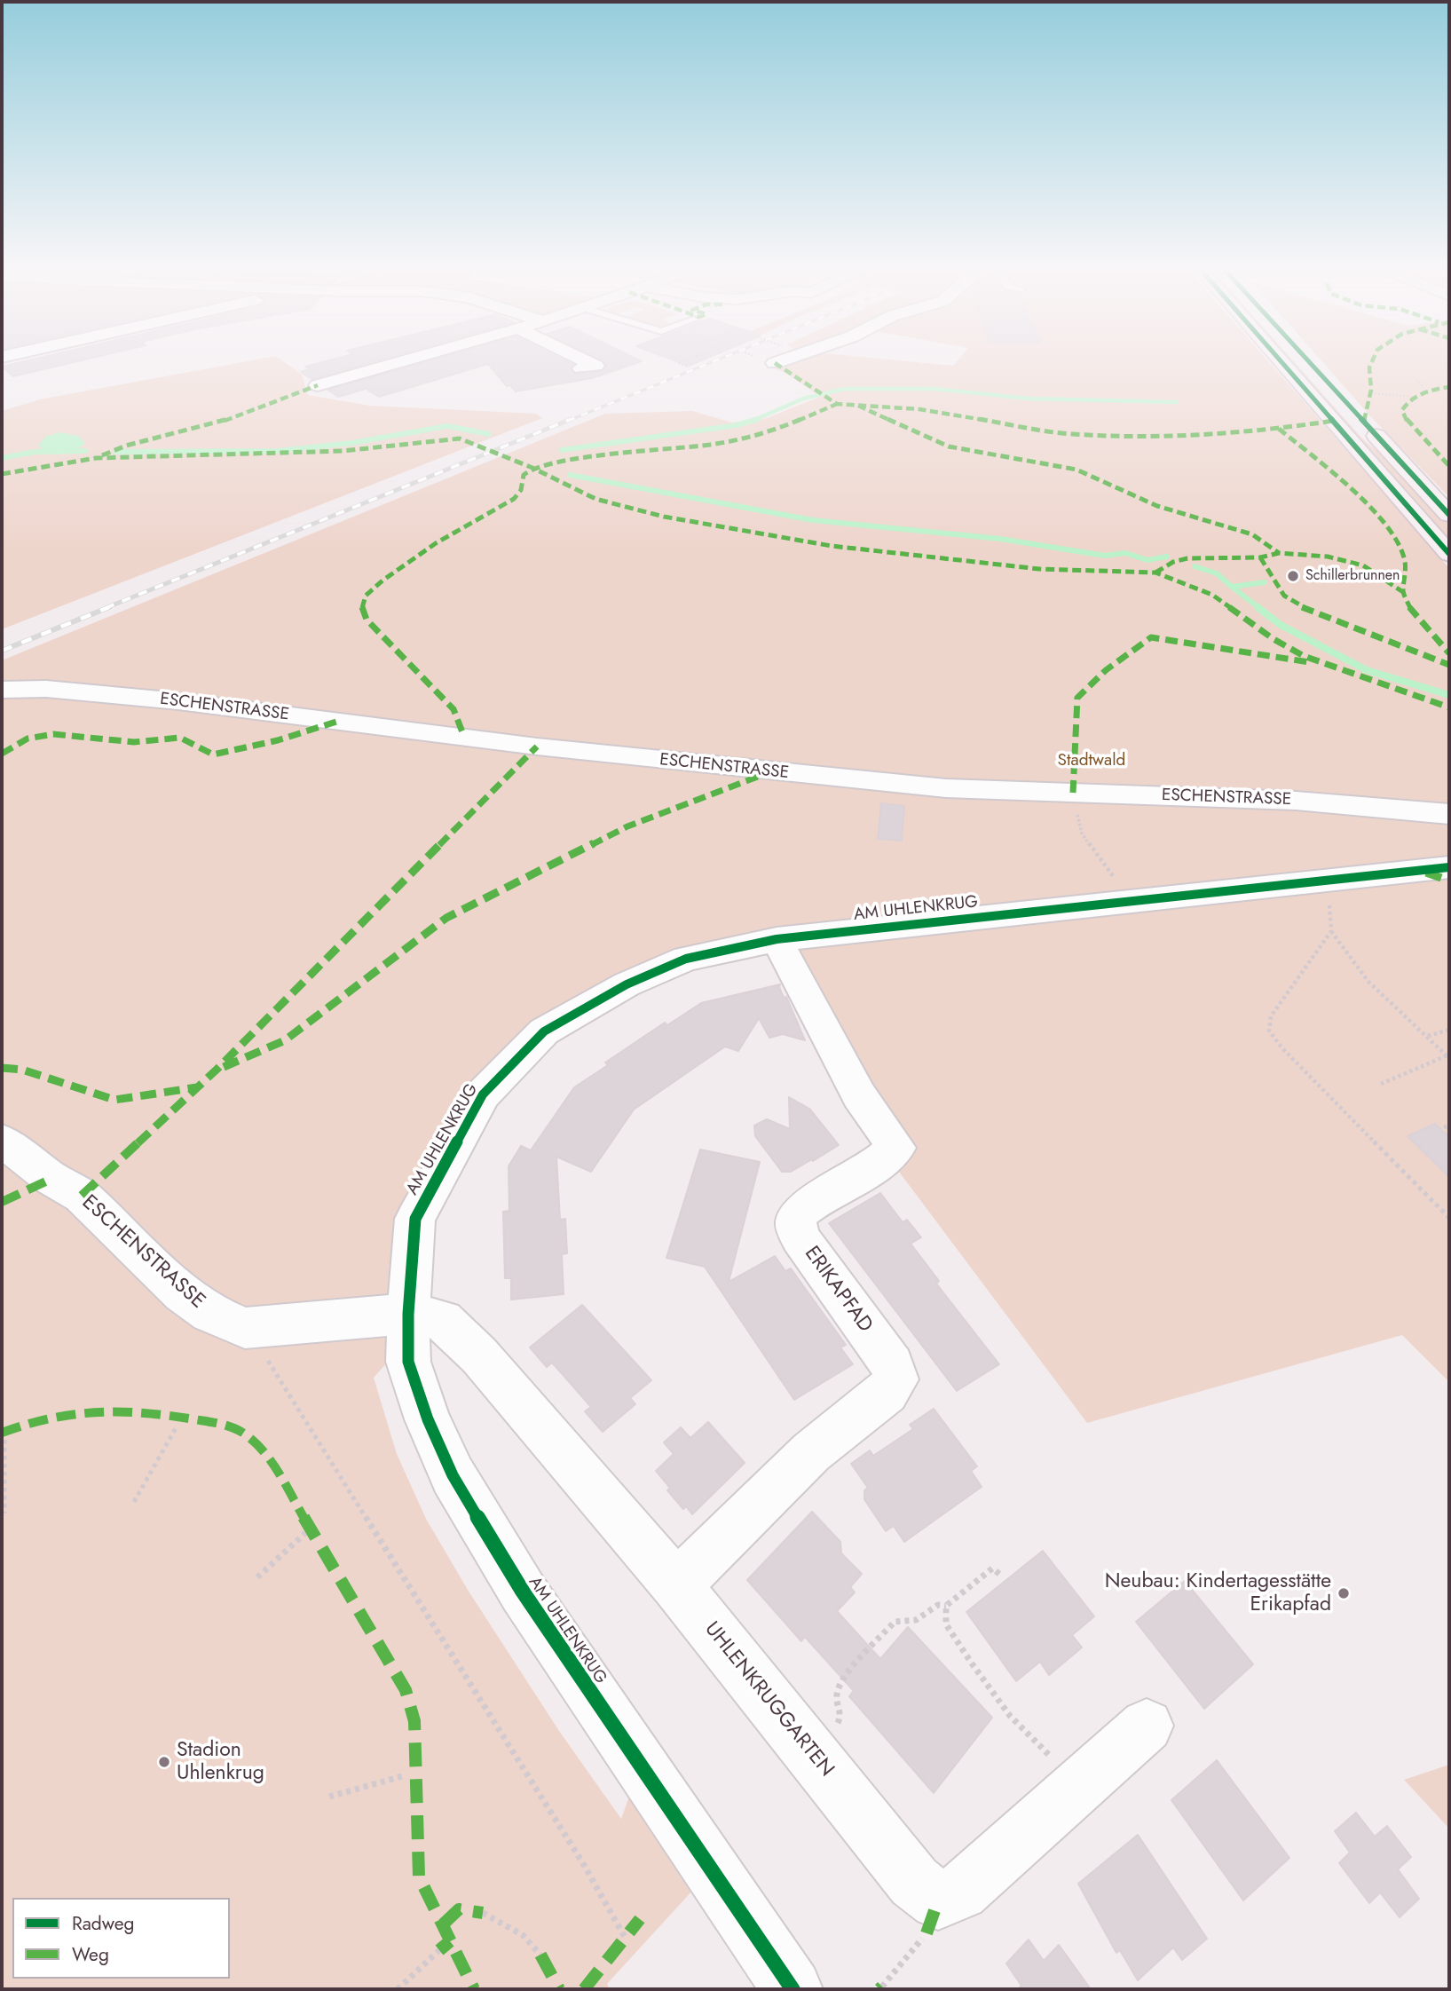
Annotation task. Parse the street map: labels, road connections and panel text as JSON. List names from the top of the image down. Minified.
{"streets":{"street":["ESCHENSTRASSE","AM UHLENKRUG","ERIKAPFAD","UHLENKRUGGARTEN"]},"crossings":[["ESCHENSTRASSE","AM UHLENKRUG"],["ESCHENSTRASSE","UHLENKRUGGARTEN"],["AM UHLENKRUG","ERIKAPFAD"],["AM UHLENKRUG","UHLENKRUGGARTEN"],["ERIKAPFAD","UHLENKRUGGARTEN"]],"parks":["Stadtwald"],"places":["Schillerbrunnen","Neubau: Kindertagesstätte Erikapfad","Stadion Uhlenkrug"],"legend":["Radweg","Weg"]}
